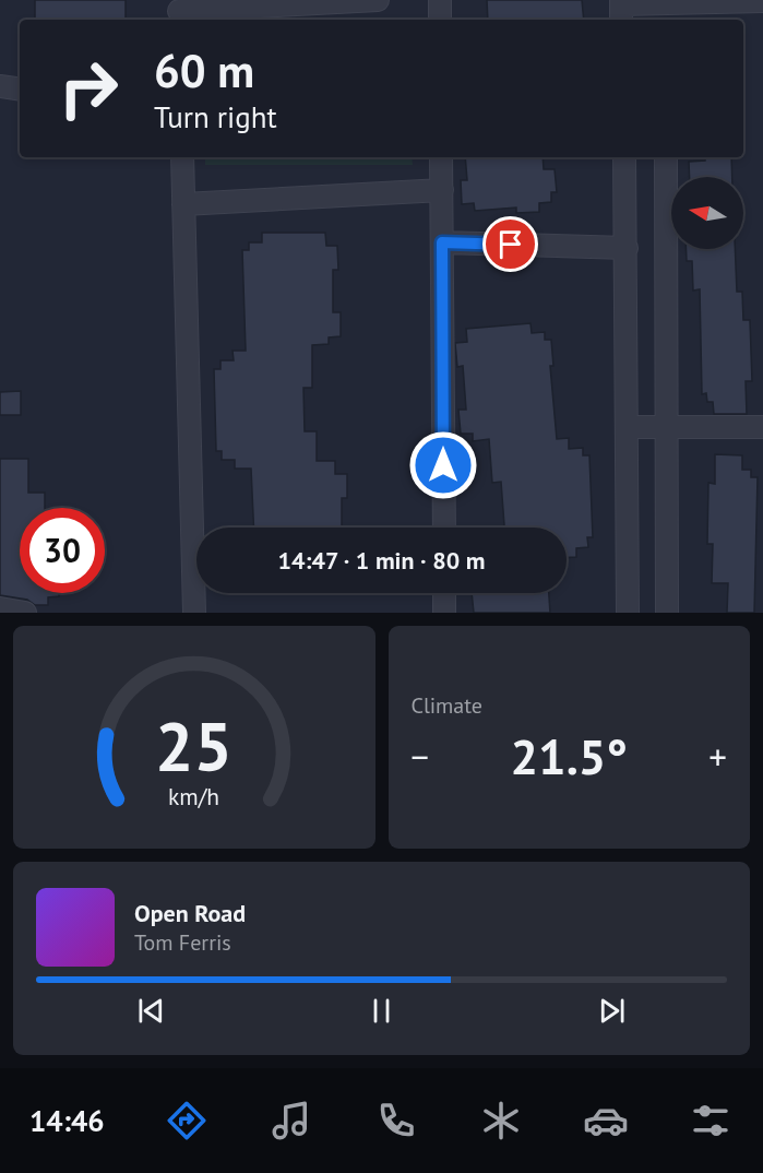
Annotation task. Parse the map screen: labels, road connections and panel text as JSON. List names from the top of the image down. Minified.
{"north":"left","page":{"turn":["60 m","Turn right"],"limit":"30","trip":"14:47 · 1 min · 80 m","tile":"Climate","heat":["−","21.5°","+"],"song":["Open Road","Tom Ferris"],"tabs":"14:46","gauge":["25","km/h"]}}
